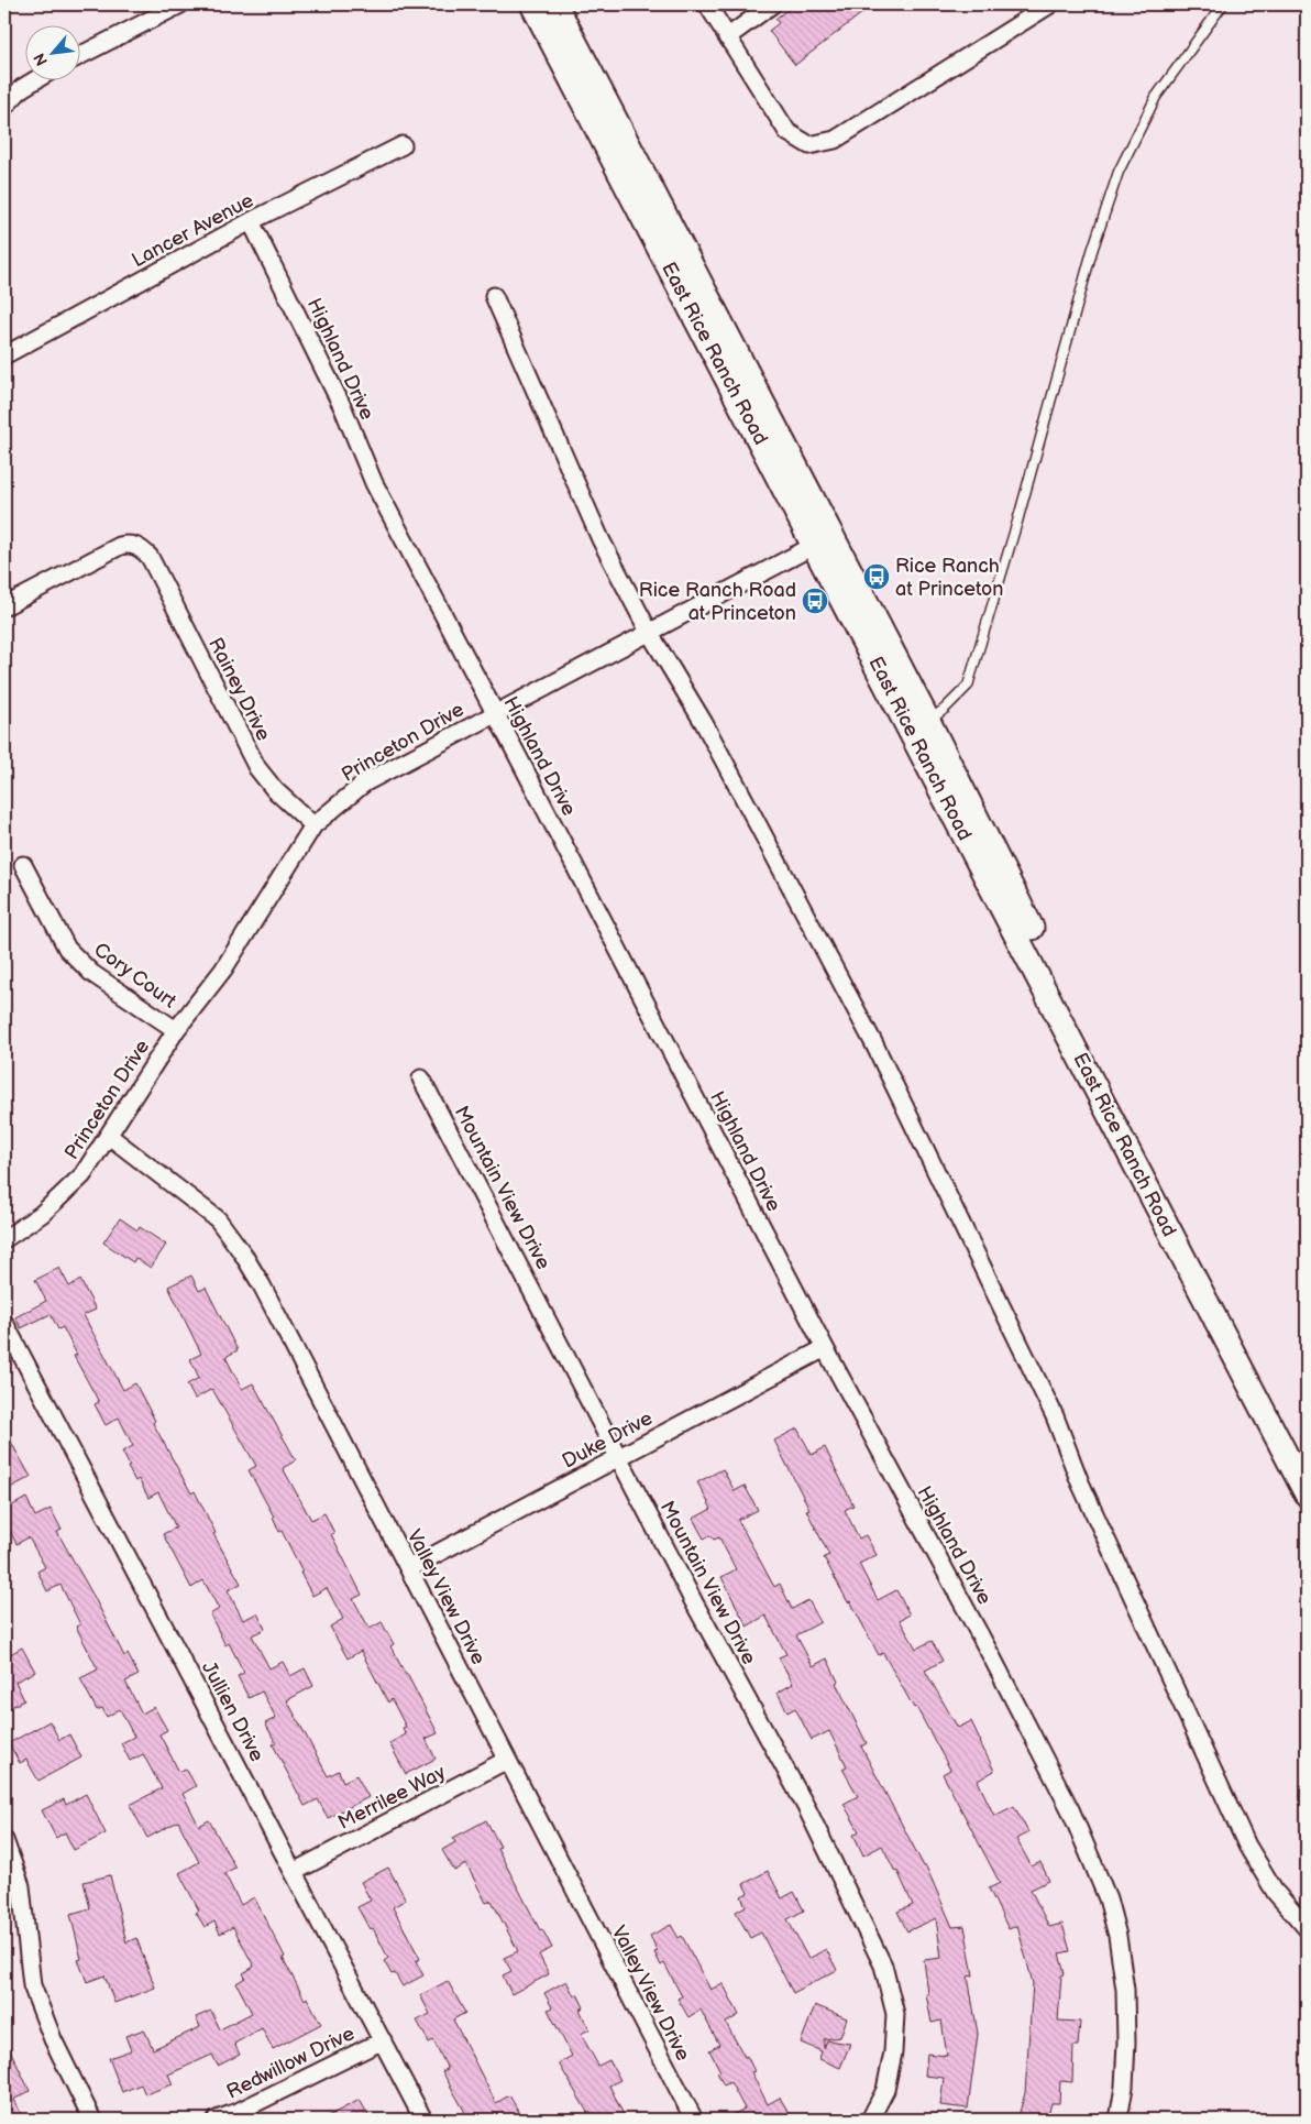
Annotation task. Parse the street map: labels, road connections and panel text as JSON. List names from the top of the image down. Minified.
{"streets":{"main road":["East Rice Ranch Road"],"street":["Lancer Avenue","Highland Drive","Rainey Drive","Princeton Drive","Cory Court","Mountain View Drive","Duke Drive","Valley View Drive","Jullien Drive","Merrilee Way","Redwillow Drive"]},"crossings":[["Lancer Avenue","Highland Drive"],["East Rice Ranch Road","Princeton Drive"],["Highland Drive","Princeton Drive"],["Highland Drive","Duke Drive"],["Rainey Drive","Princeton Drive"],["Princeton Drive","Cory Court"],["Princeton Drive","Valley View Drive"],["Mountain View Drive","Duke Drive"],["Duke Drive","Valley View Drive"],["Valley View Drive","Merrilee Way"],["Jullien Drive","Merrilee Way"],["Jullien Drive","Redwillow Drive"]],"places":{"bus stop":["Rice Ranch at Princeton","Rice Ranch Road at Princeton"]},"north":"bottom left"}
